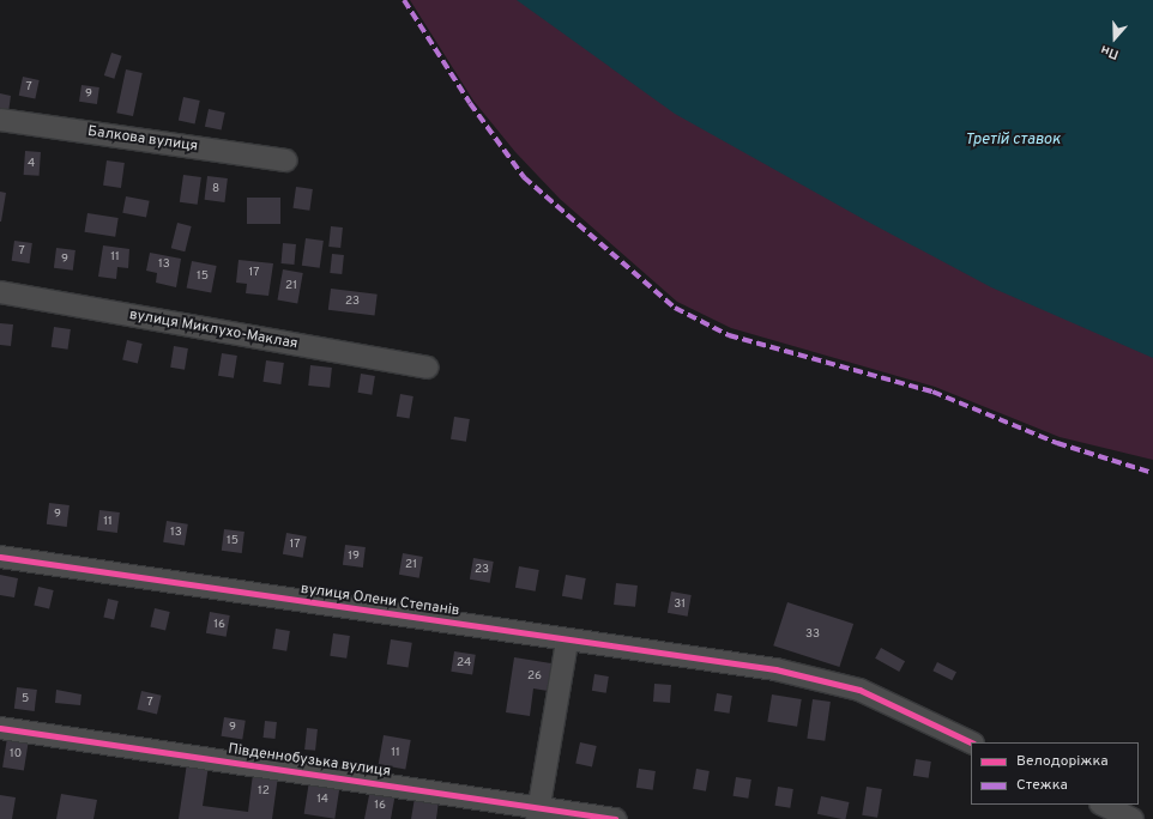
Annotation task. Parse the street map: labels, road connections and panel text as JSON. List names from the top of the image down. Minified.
{"streets":{"street":["Балкова вулиця","вулиця Миклухо-Маклая","вулиця Олени Степанів","Південнобузька вулиця"]},"water":["Третій ставок"],"house_numbers":["7","9","4","8","7","11","9","13","17","15","21","23","9","11","13","15","17","19","21","23","31","16","33","24","26","5","7","9","11","10","12","14","16"],"legend":["Велодоріжка","Стежка"],"north":"bottom"}
